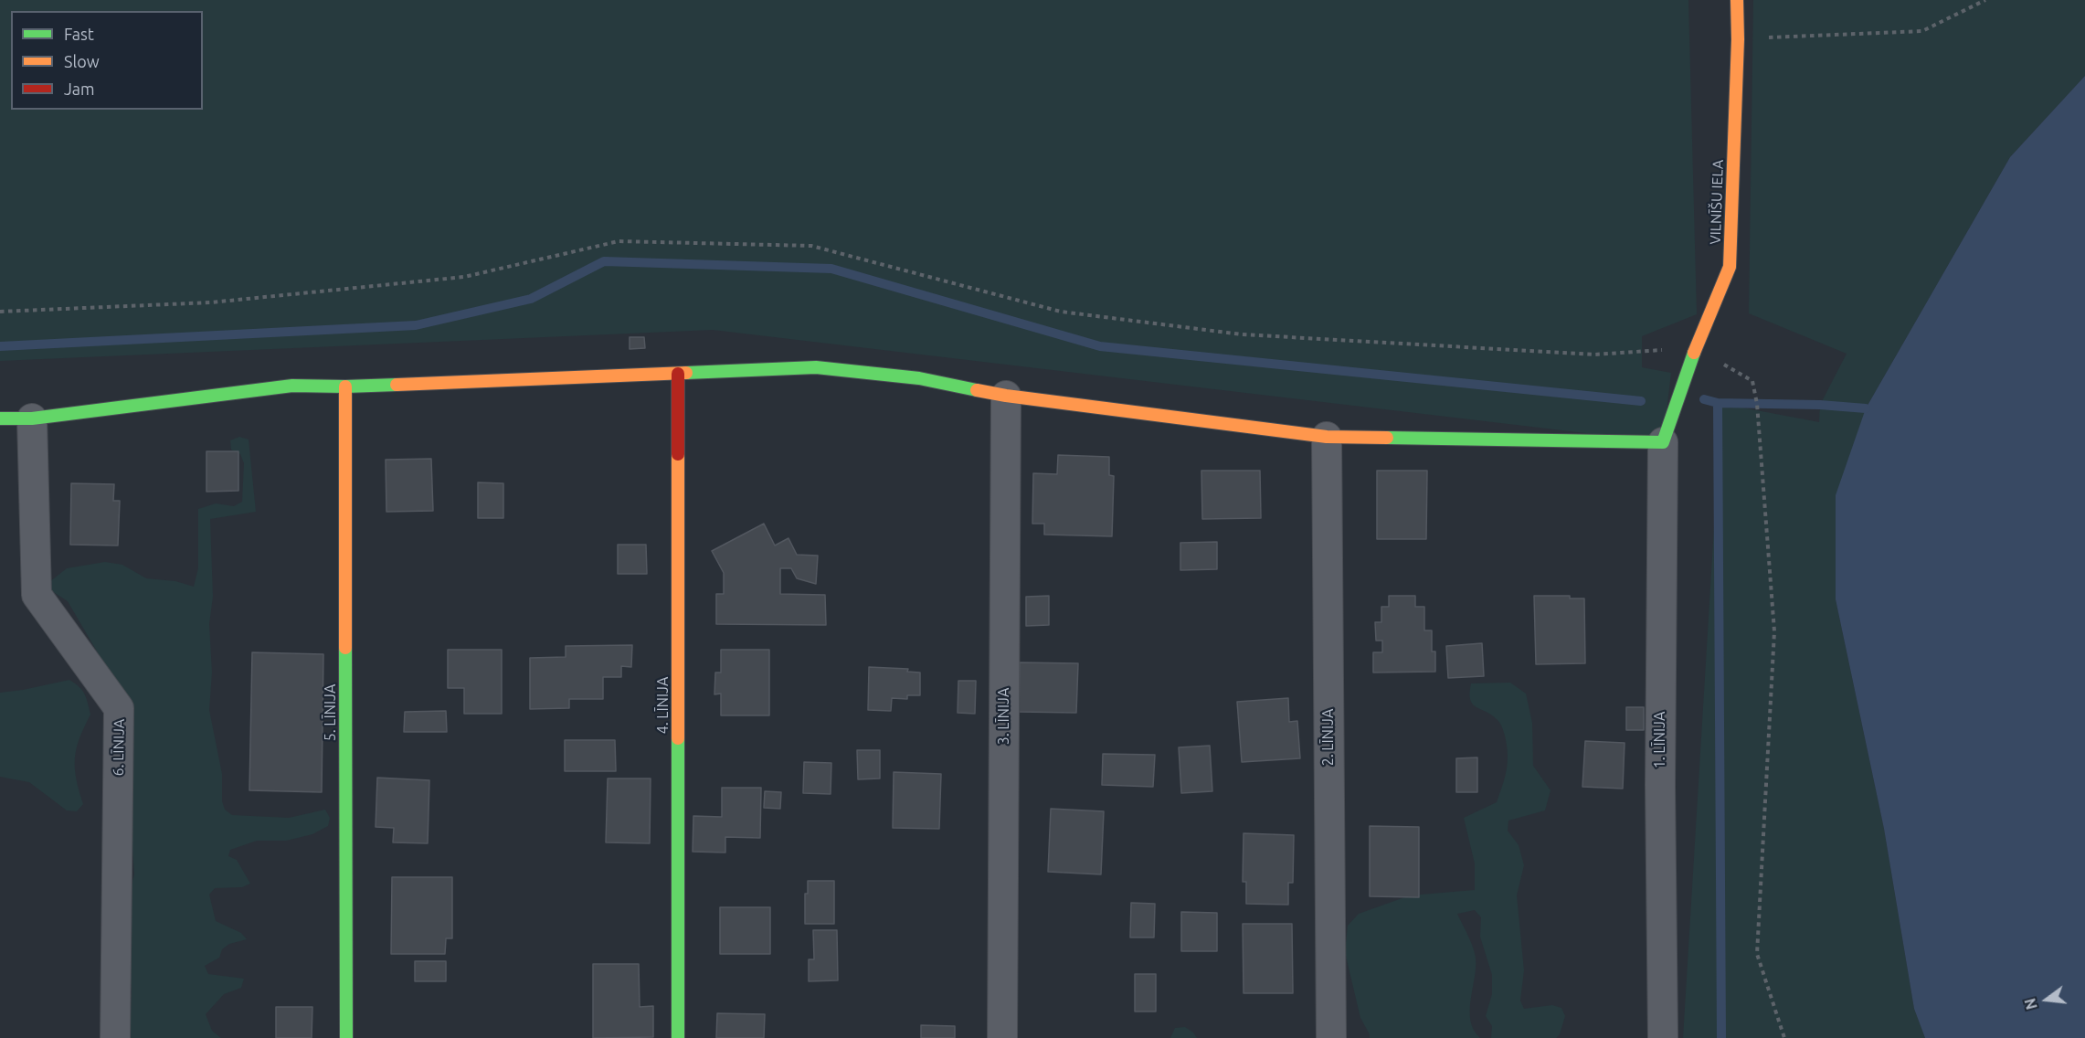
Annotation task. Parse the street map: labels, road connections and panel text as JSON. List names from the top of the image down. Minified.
{"streets":{"street":["VILNĪŠU IELA","4. LĪNIJA","5. LĪNIJA","3. LĪNIJA","2. LĪNIJA","1. LĪNIJA","6. LĪNIJA"]},"crossings":[["VILNĪŠU IELA","1. LĪNIJA"]],"legend":["Fast","Slow","Jam"],"north":"left"}
